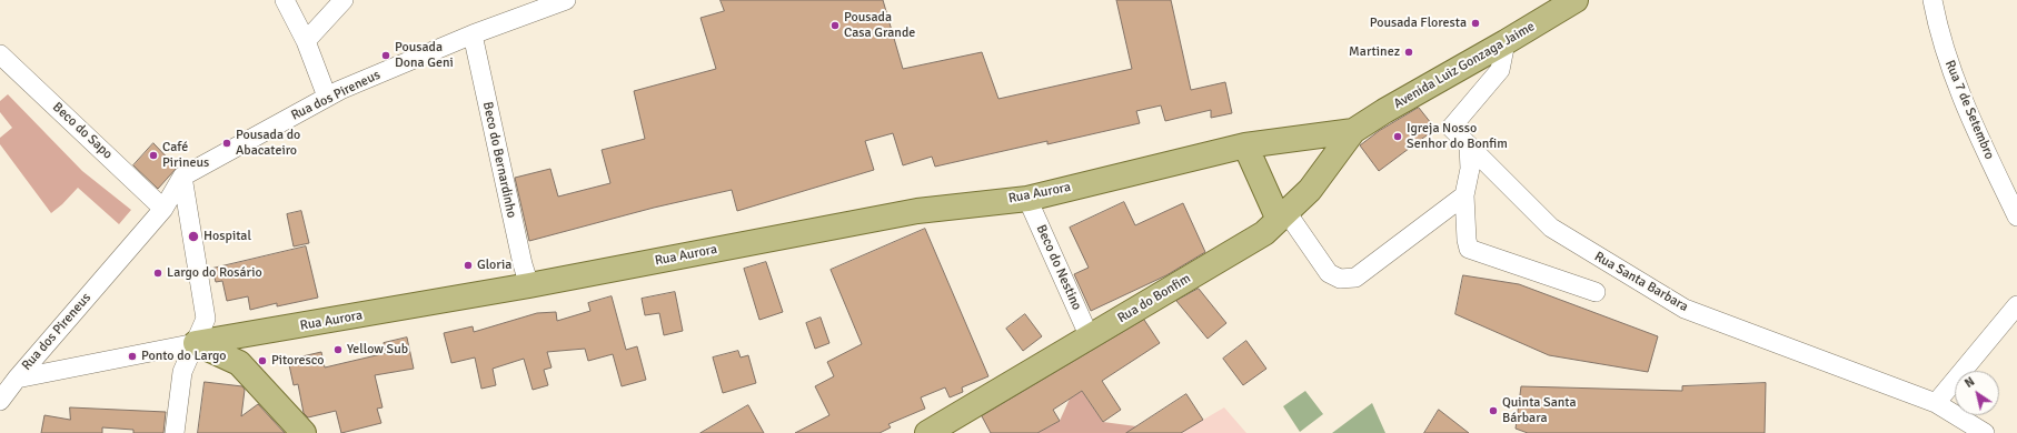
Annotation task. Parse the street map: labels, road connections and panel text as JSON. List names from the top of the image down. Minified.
{"streets":{"main road":["Avenida Luiz Gonzaga Jaime","Rua Aurora","Rua do Bonfim"],"street":["Rua dos Pireneus","Rua 7 de Setembro","Beco do Sapo","Beco do Bernardinho","Beco do Nestino","Rua Santa Barbara"]},"crossings":[["Avenida Luiz Gonzaga Jaime","Rua Aurora"],["Avenida Luiz Gonzaga Jaime","Rua Santa Barbara"],["Avenida Luiz Gonzaga Jaime","Rua do Bonfim"],["Rua dos Pireneus","Beco do Sapo"],["Rua dos Pireneus","Beco do Bernardinho"],["Rua dos Pireneus","Rua Aurora"],["Beco do Bernardinho","Rua Aurora"],["Rua Aurora","Beco do Nestino"],["Rua Aurora","Rua do Bonfim"],["Beco do Nestino","Rua do Bonfim"]],"places":["Pousada Floresta","Pousada Casa Grande","Martinez","Pousada Dona Geni","Igreja Nosso Senhor do Bonfim","Pousada do Abacateiro","Café Pirineus","Hospital","Gloria","Largo do Rosário","Yellow Sub","Ponto do Largo","Pitoresco","Quinta Santa Bárbara"],"north":"top left"}
